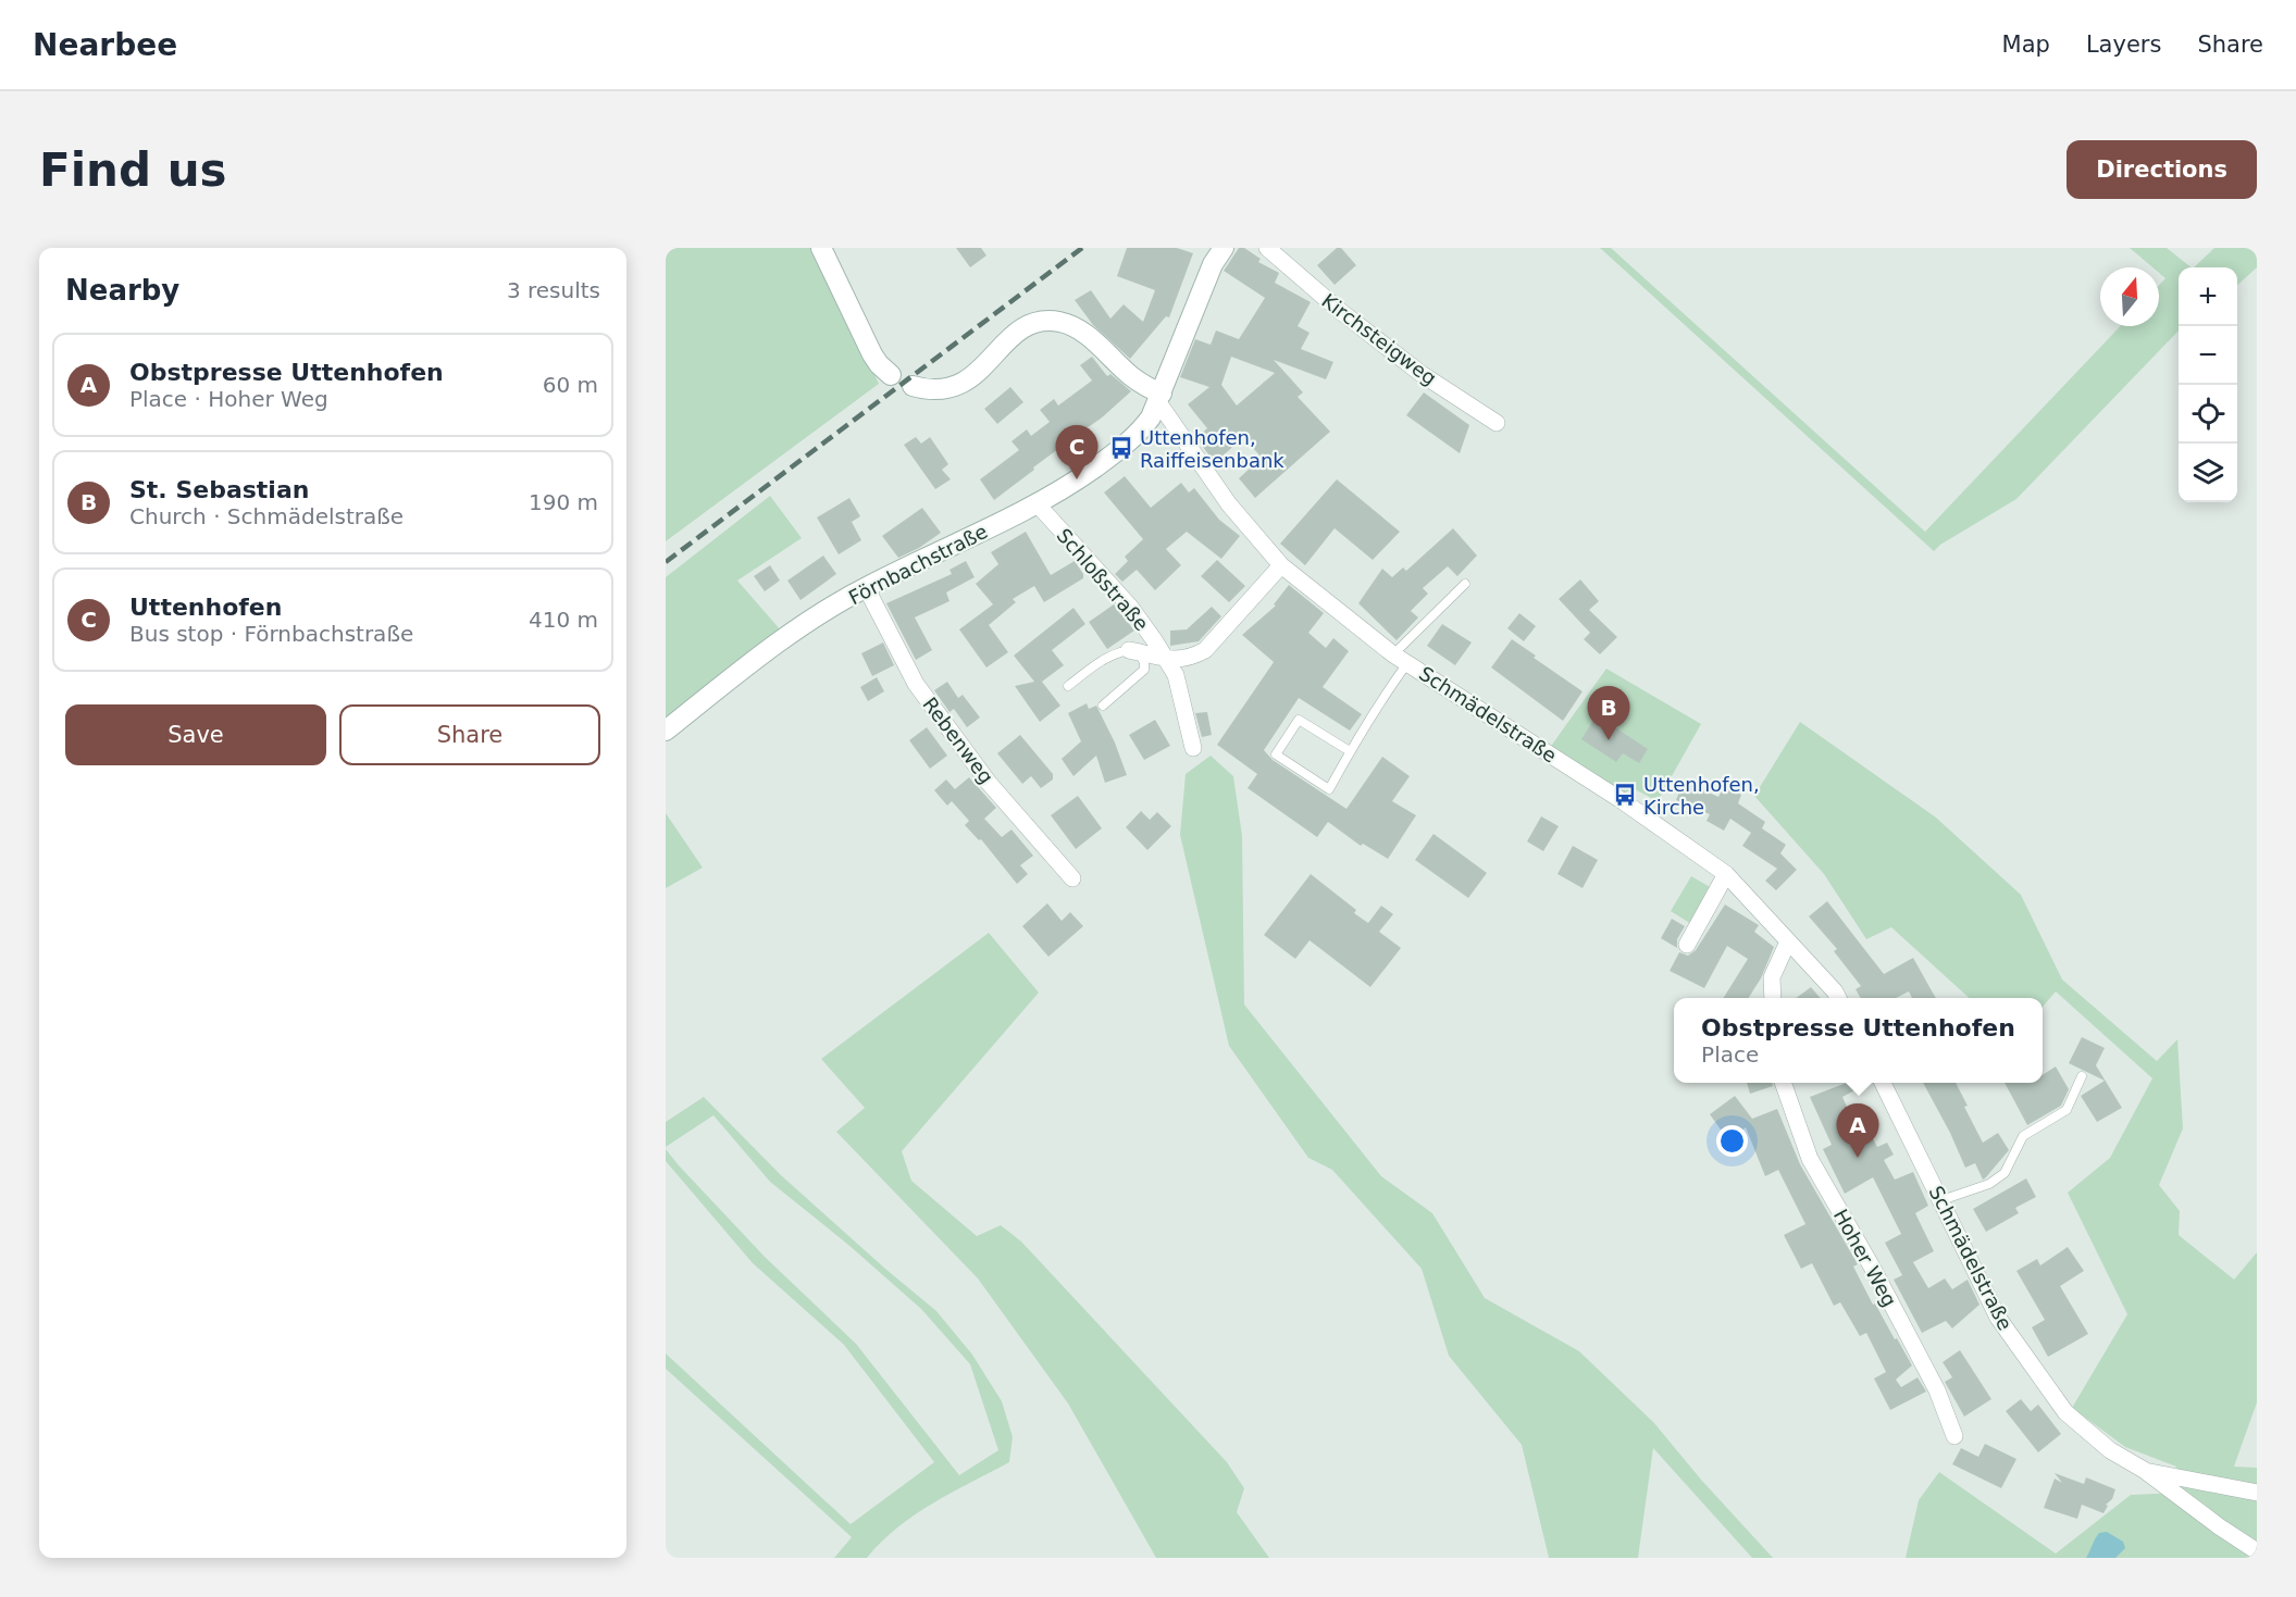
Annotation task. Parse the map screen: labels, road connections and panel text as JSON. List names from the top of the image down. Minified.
{"streets":{"street":["Kirchsteigweg","Förnbachstraße","Schloßstraße","Schmädelstraße","Rebenweg","Hoher Weg"]},"crossings":[["Förnbachstraße","Schloßstraße"],["Förnbachstraße","Schmädelstraße"],["Förnbachstraße","Rebenweg"],["Schloßstraße","Schmädelstraße"]],"places":{"bus stop":["Uttenhofen, Raiffeisenbank","Uttenhofen, Kirche"]},"north":"top","page":{"header":"Nearbee","nav":["Map","Layers","Share"],"buttons":["Directions",["Save","Share"]],"title":"Find us","heading":["Nearby","3 results"],"map_buttons":["+","−"],"list":[{"mark":"A","name":"Obstpresse Uttenhofen","note":"Place · Hoher Weg","value":"60 m"},{"mark":"B","name":"St. Sebastian","note":"Church · Schmädelstraße","value":"190 m"},{"mark":"C","name":"Uttenhofen","note":"Bus stop · Förnbachstraße","value":"410 m"}],"pins":["C","B","A"],"popup":["Obstpresse Uttenhofen","Place"]}}
